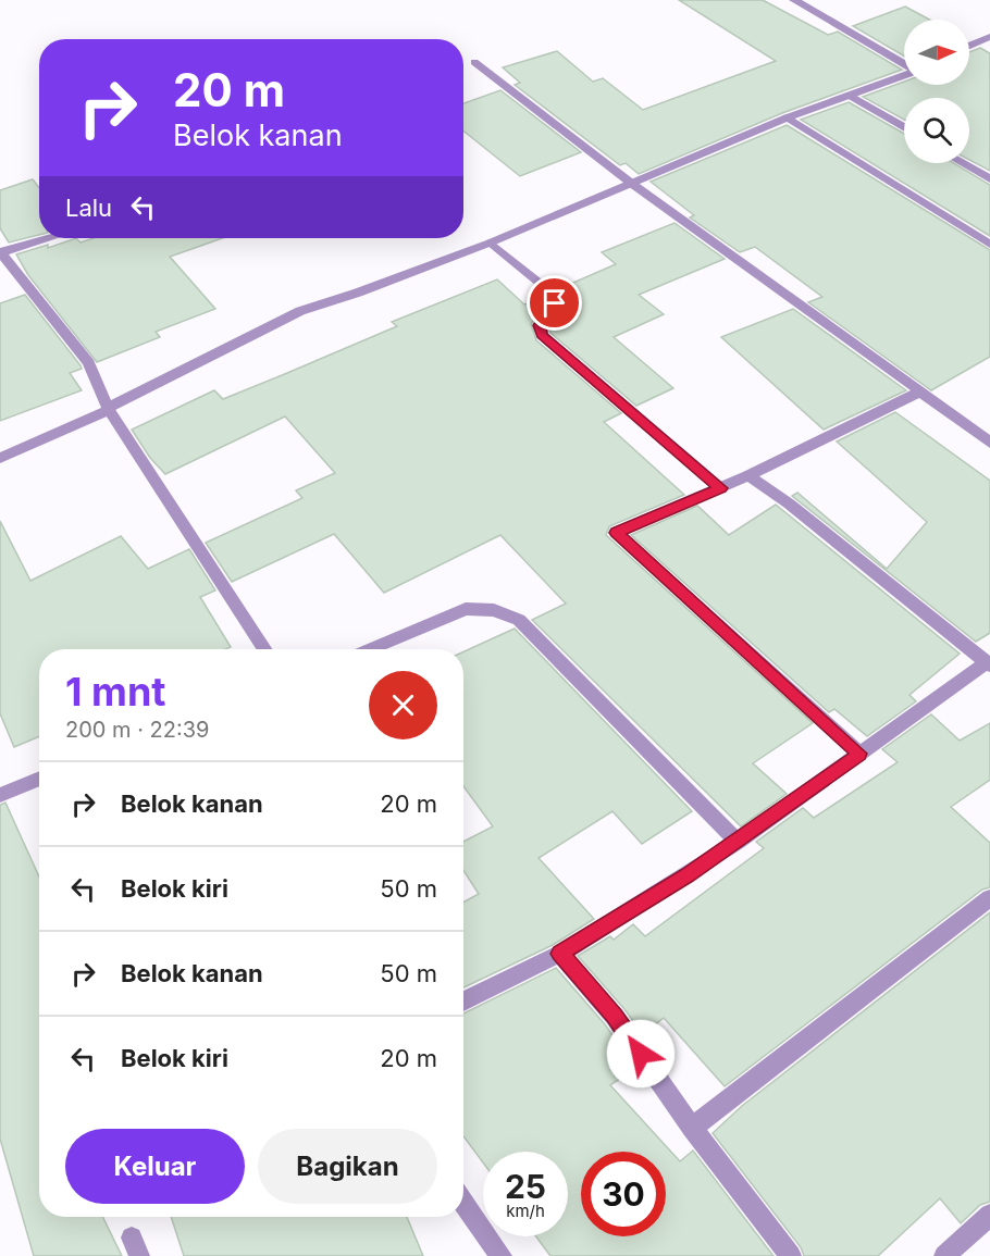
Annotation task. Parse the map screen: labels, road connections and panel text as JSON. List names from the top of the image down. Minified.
{"north":"right","page":{"turn":["20 m","Belok kanan"],"then":"Lalu","heading":["1 mnt","200 m · 22:39"],"list":[{"name":"Belok kanan","value":"20 m"},{"name":"Belok kiri","value":"50 m"},{"name":"Belok kanan","value":"50 m"},{"name":"Belok kiri","value":"20 m"}],"buttons":["Keluar","Bagikan"],"speed":"25 km/h","limit":"30"}}
